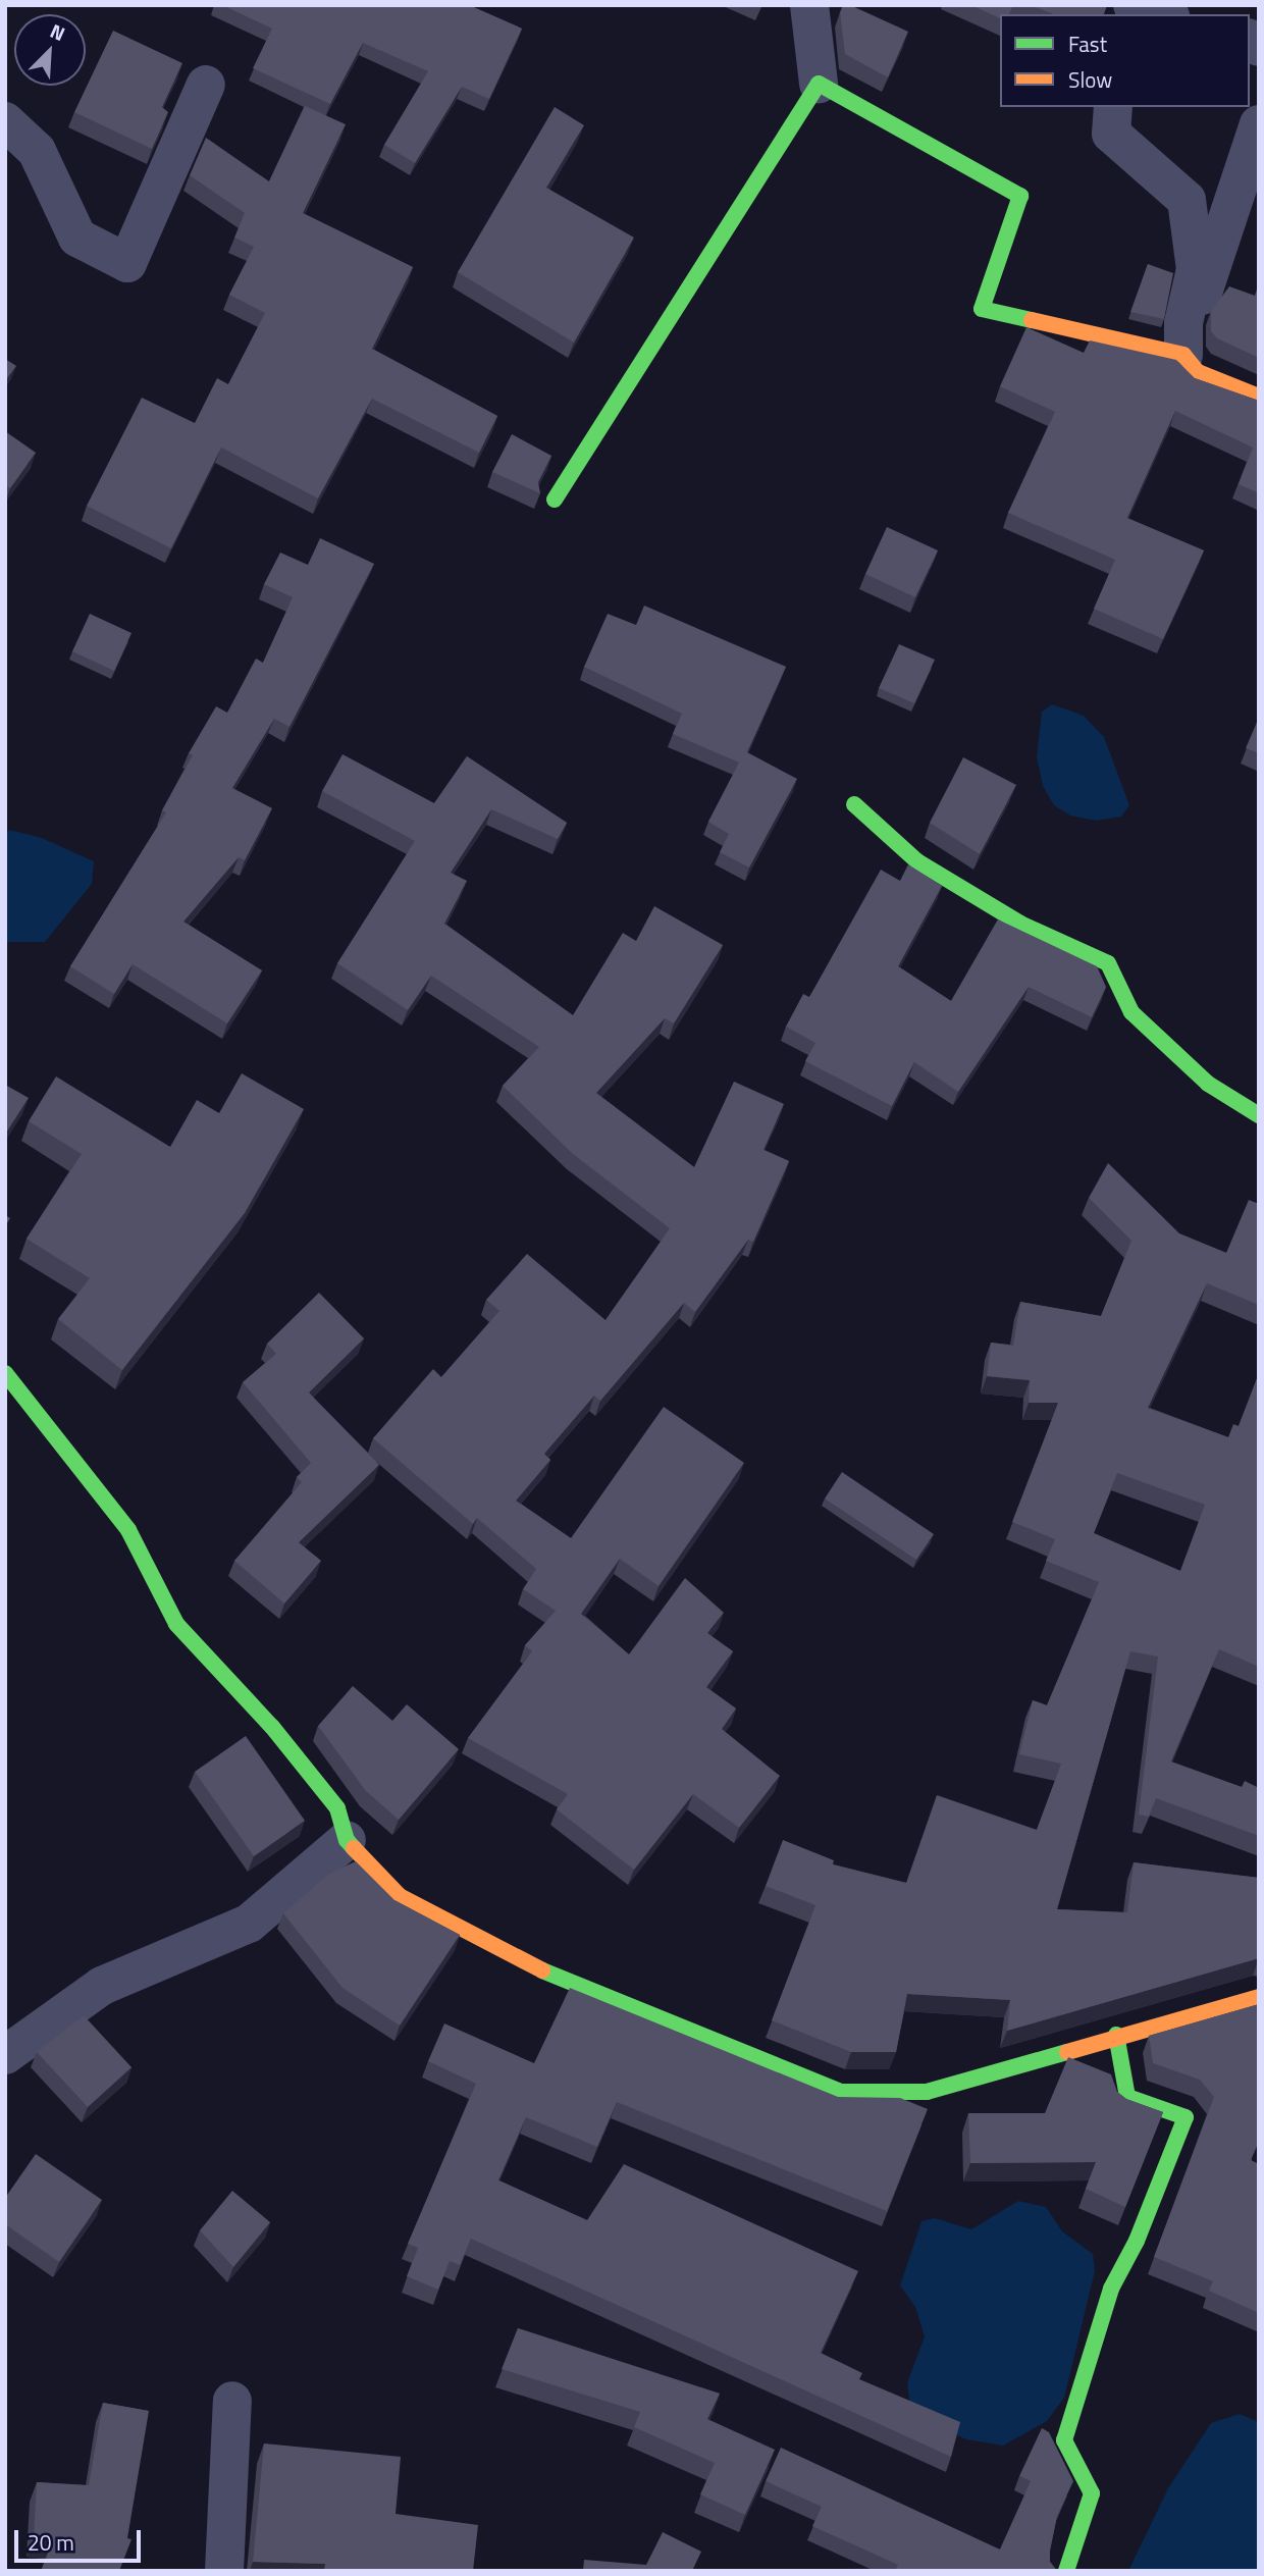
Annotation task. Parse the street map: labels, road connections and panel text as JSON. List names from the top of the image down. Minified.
{"legend":["Fast","Slow"],"scale_bar":"20 m","north":"top right"}
